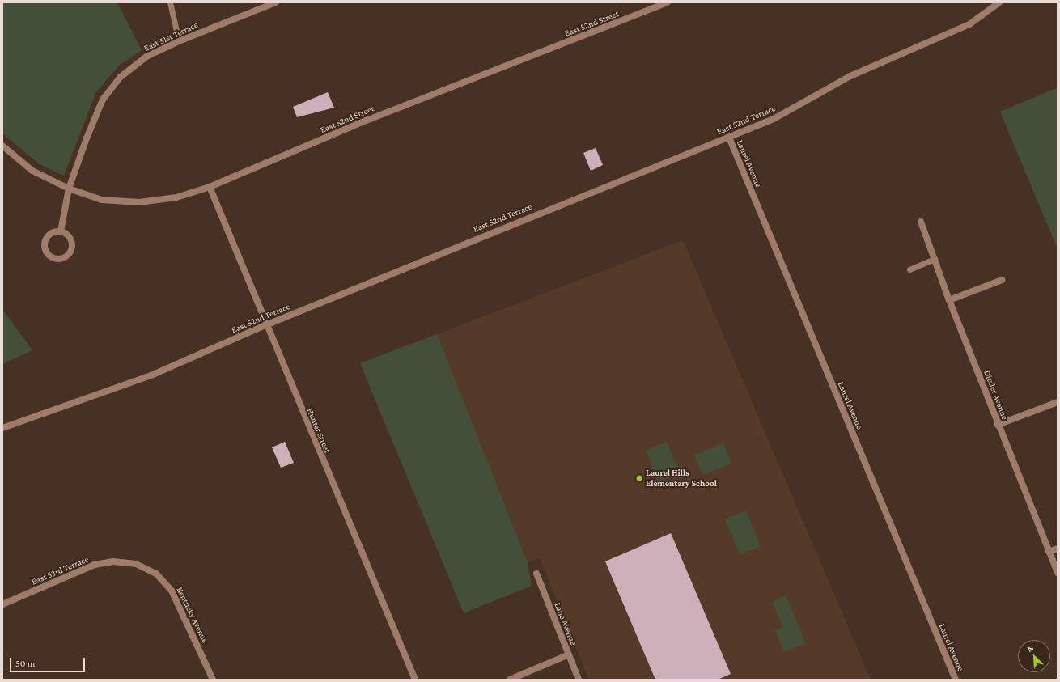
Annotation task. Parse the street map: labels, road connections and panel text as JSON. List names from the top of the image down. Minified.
{"streets":{"street":["East 52nd Street","East 51st Terrace","East 52nd Terrace","Laurel Avenue","Ditzler Avenue","Hunter Street","East 53rd Terrace","Kentucky Avenue","Lane Avenue"]},"crossings":[["East 52nd Street","East 51st Terrace"],["East 52nd Street","Hunter Street"],["East 52nd Terrace","Laurel Avenue"],["East 52nd Terrace","Hunter Street"],["East 53rd Terrace","Kentucky Avenue"]],"places":["Laurel Hills Elementary School"],"scale_bar":"50 m","north":"top left"}
